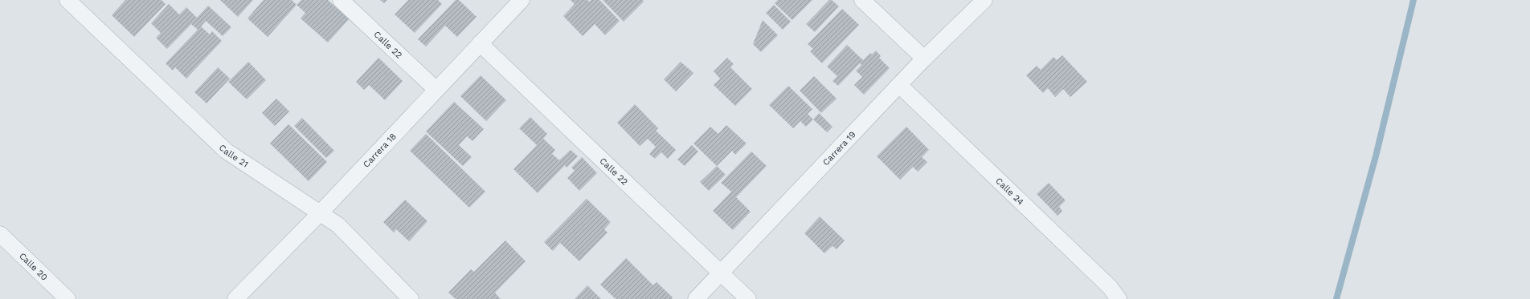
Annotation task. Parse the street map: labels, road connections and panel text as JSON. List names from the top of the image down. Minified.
{"streets":{"street":["Calle 22","Carrera 19","Carrera 18","Calle 21","Calle 24","Calle 20"]},"crossings":[["Calle 22","Carrera 19"],["Calle 22","Carrera 18"],["Carrera 19","Calle 24"],["Carrera 18","Calle 21"]]}
